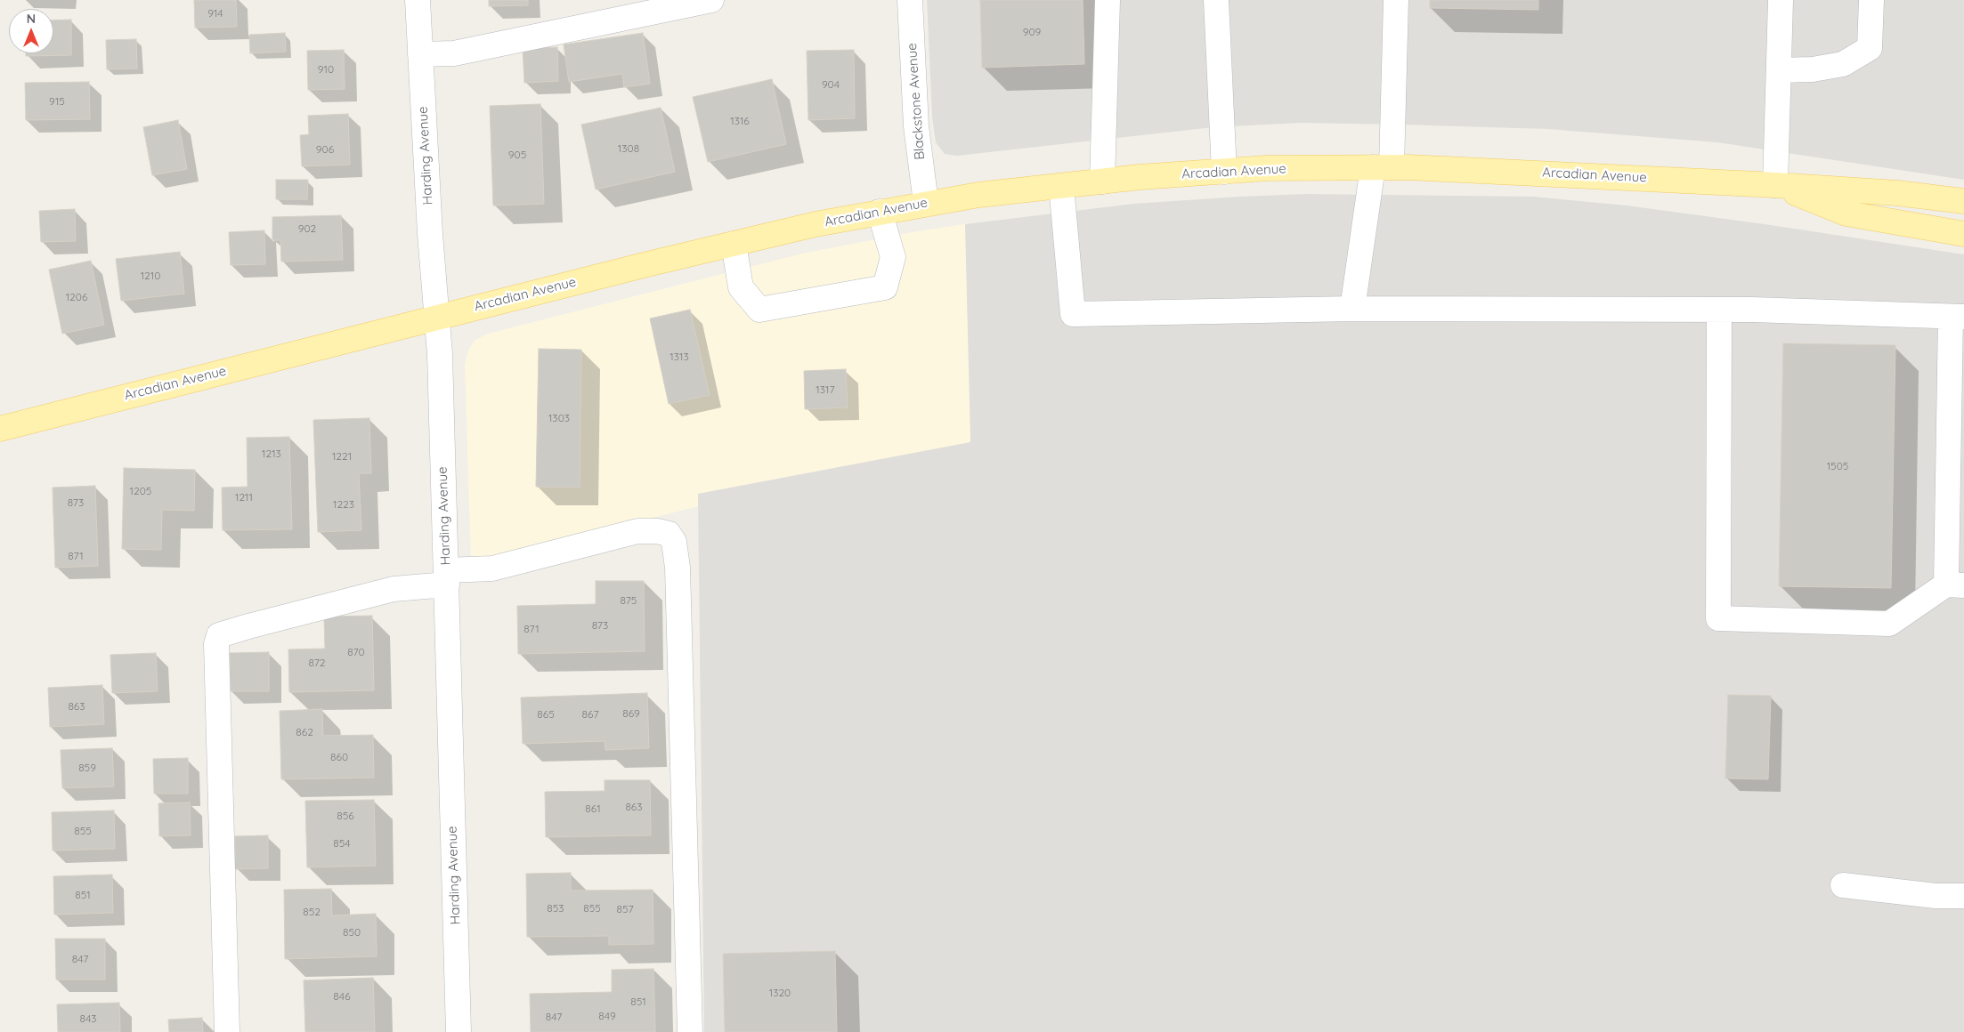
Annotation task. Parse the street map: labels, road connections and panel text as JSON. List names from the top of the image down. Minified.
{"streets":{"main road":["Arcadian Avenue"],"street":["Blackstone Avenue","Harding Avenue"]},"crossings":[["Blackstone Avenue","Arcadian Avenue"],["Harding Avenue","Arcadian Avenue"]],"house_numbers":["914","909","910","904","915","1316","1308","906","905","902","1210","1206","1313","1317","1303","1213","1221","1505","1205","1211","873","1223","871","875","873","871","870","872","863","869","865","867","862","860","859","863","861","856","855","854","851","853","855","857","852","850","847","1320","846","851","849","847","843"],"north":"top"}
